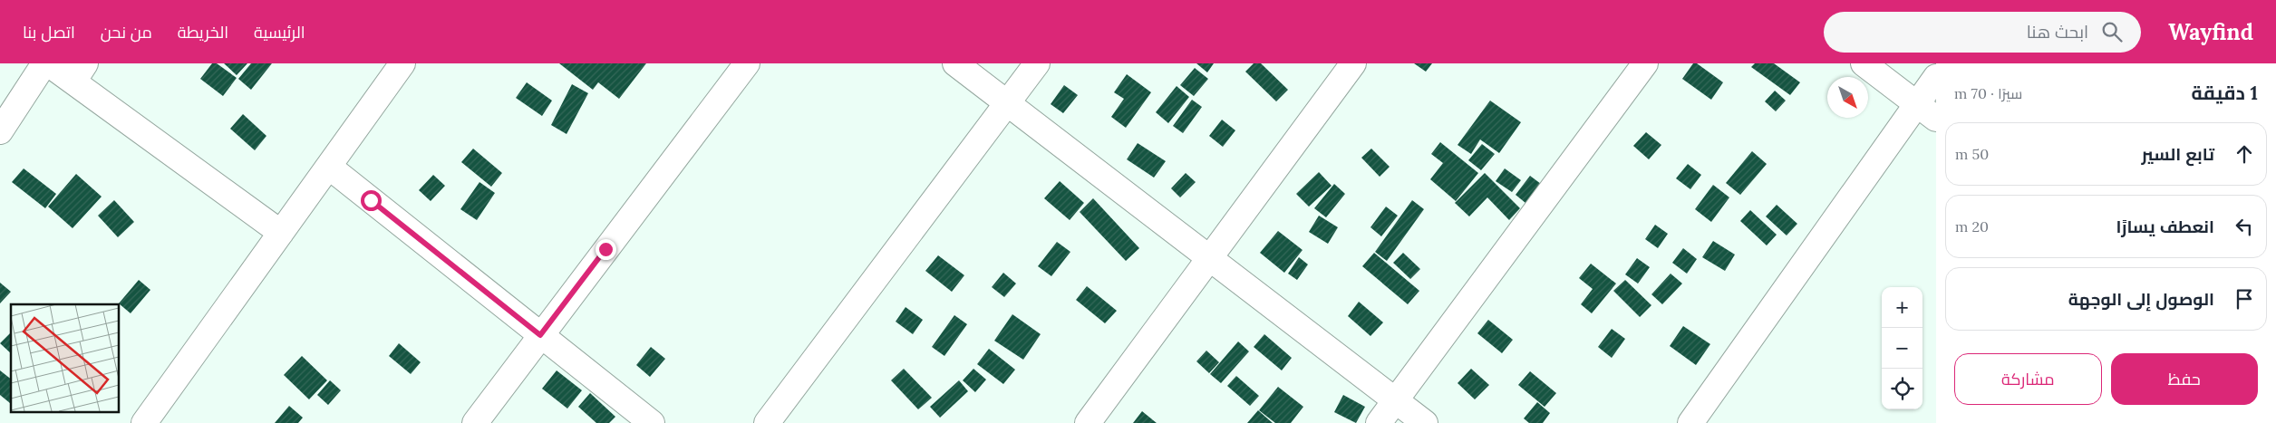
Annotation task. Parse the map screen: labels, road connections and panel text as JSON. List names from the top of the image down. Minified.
{"north":"bottom right","page":{"header":"Wayfind","search":"ابحث هنا","nav":["الرئيسية","الخريطة","من نحن","اتصل بنا"],"heading":["1 دقيقة","سيرًا · 70 m"],"list":[["تابع السير","50 m"],["انعطف يسارًا","20 m"],"الوصول إلى الوجهة"],"map_buttons":["+","−"],"buttons":["حفظ","مشاركة"]}}
